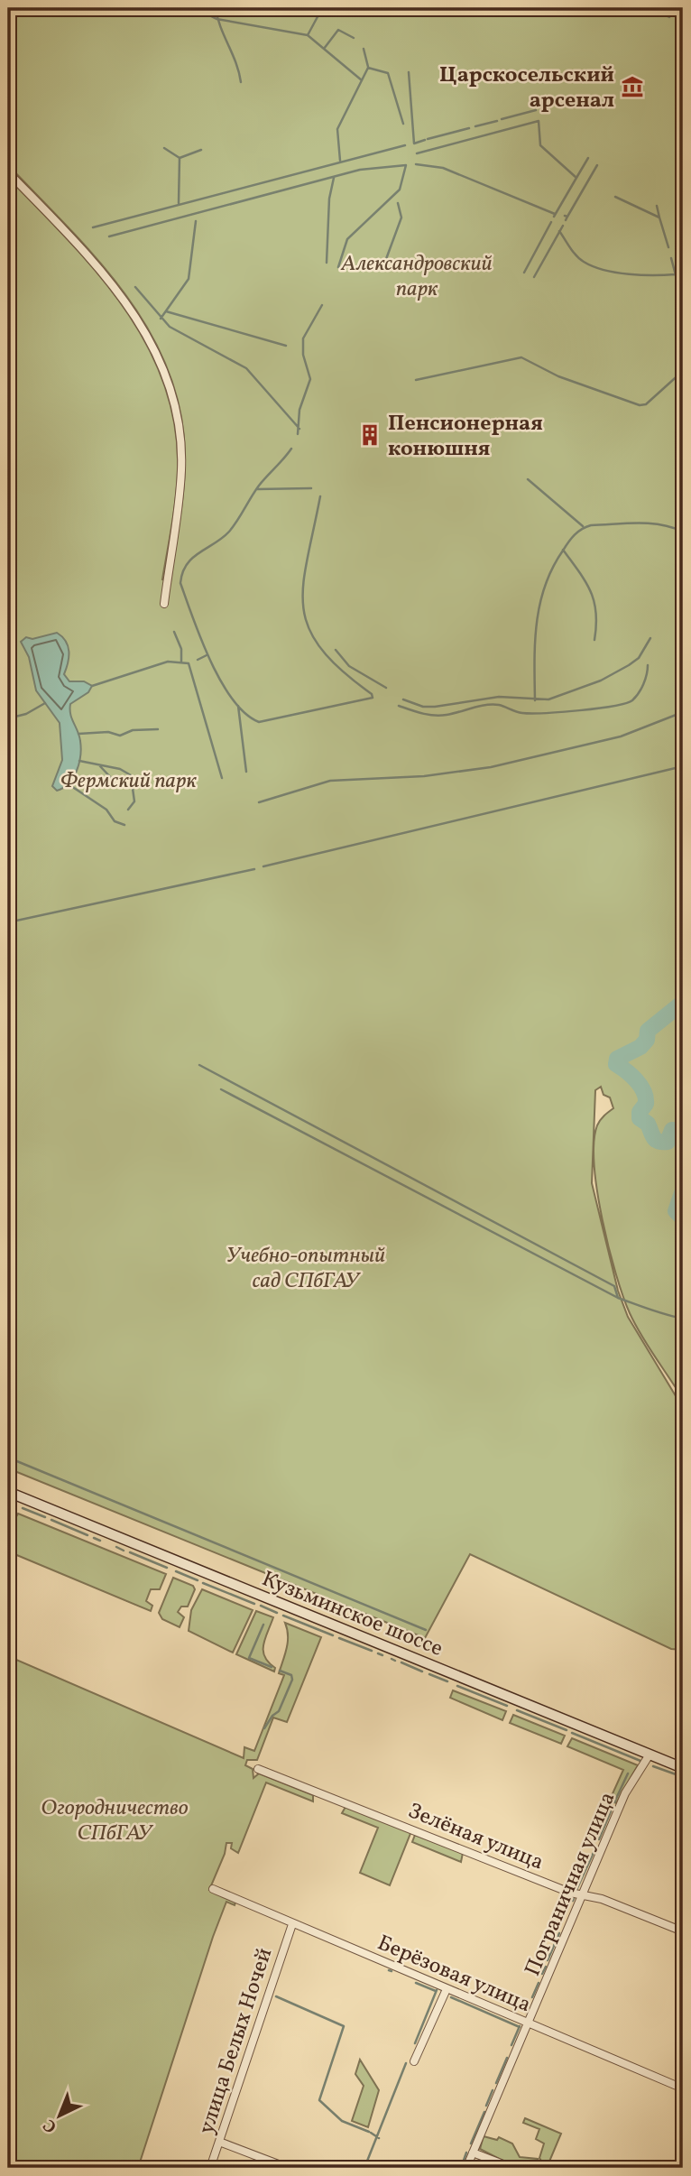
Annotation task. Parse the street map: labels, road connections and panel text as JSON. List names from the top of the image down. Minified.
{"streets":{"main road":["Кузьминское шоссе"],"street":["Зелёная улица","Пограничная улица","Берёзовая улица","улица Белых Ночей"]},"crossings":[["Кузьминское шоссе","Пограничная улица"],["Зелёная улица","Пограничная улица"],["Пограничная улица","Берёзовая улица"],["Берёзовая улица","улица Белых Ночей"]],"parks":["Александровский парк","Фермский парк","Учебно-опытный сад СПбГАУ","Огородничество СПбГАУ"],"places":{"museum":["Царскосельский арсенал"],"building":["Пенсионерная конюшня"]},"north":"bottom left"}
